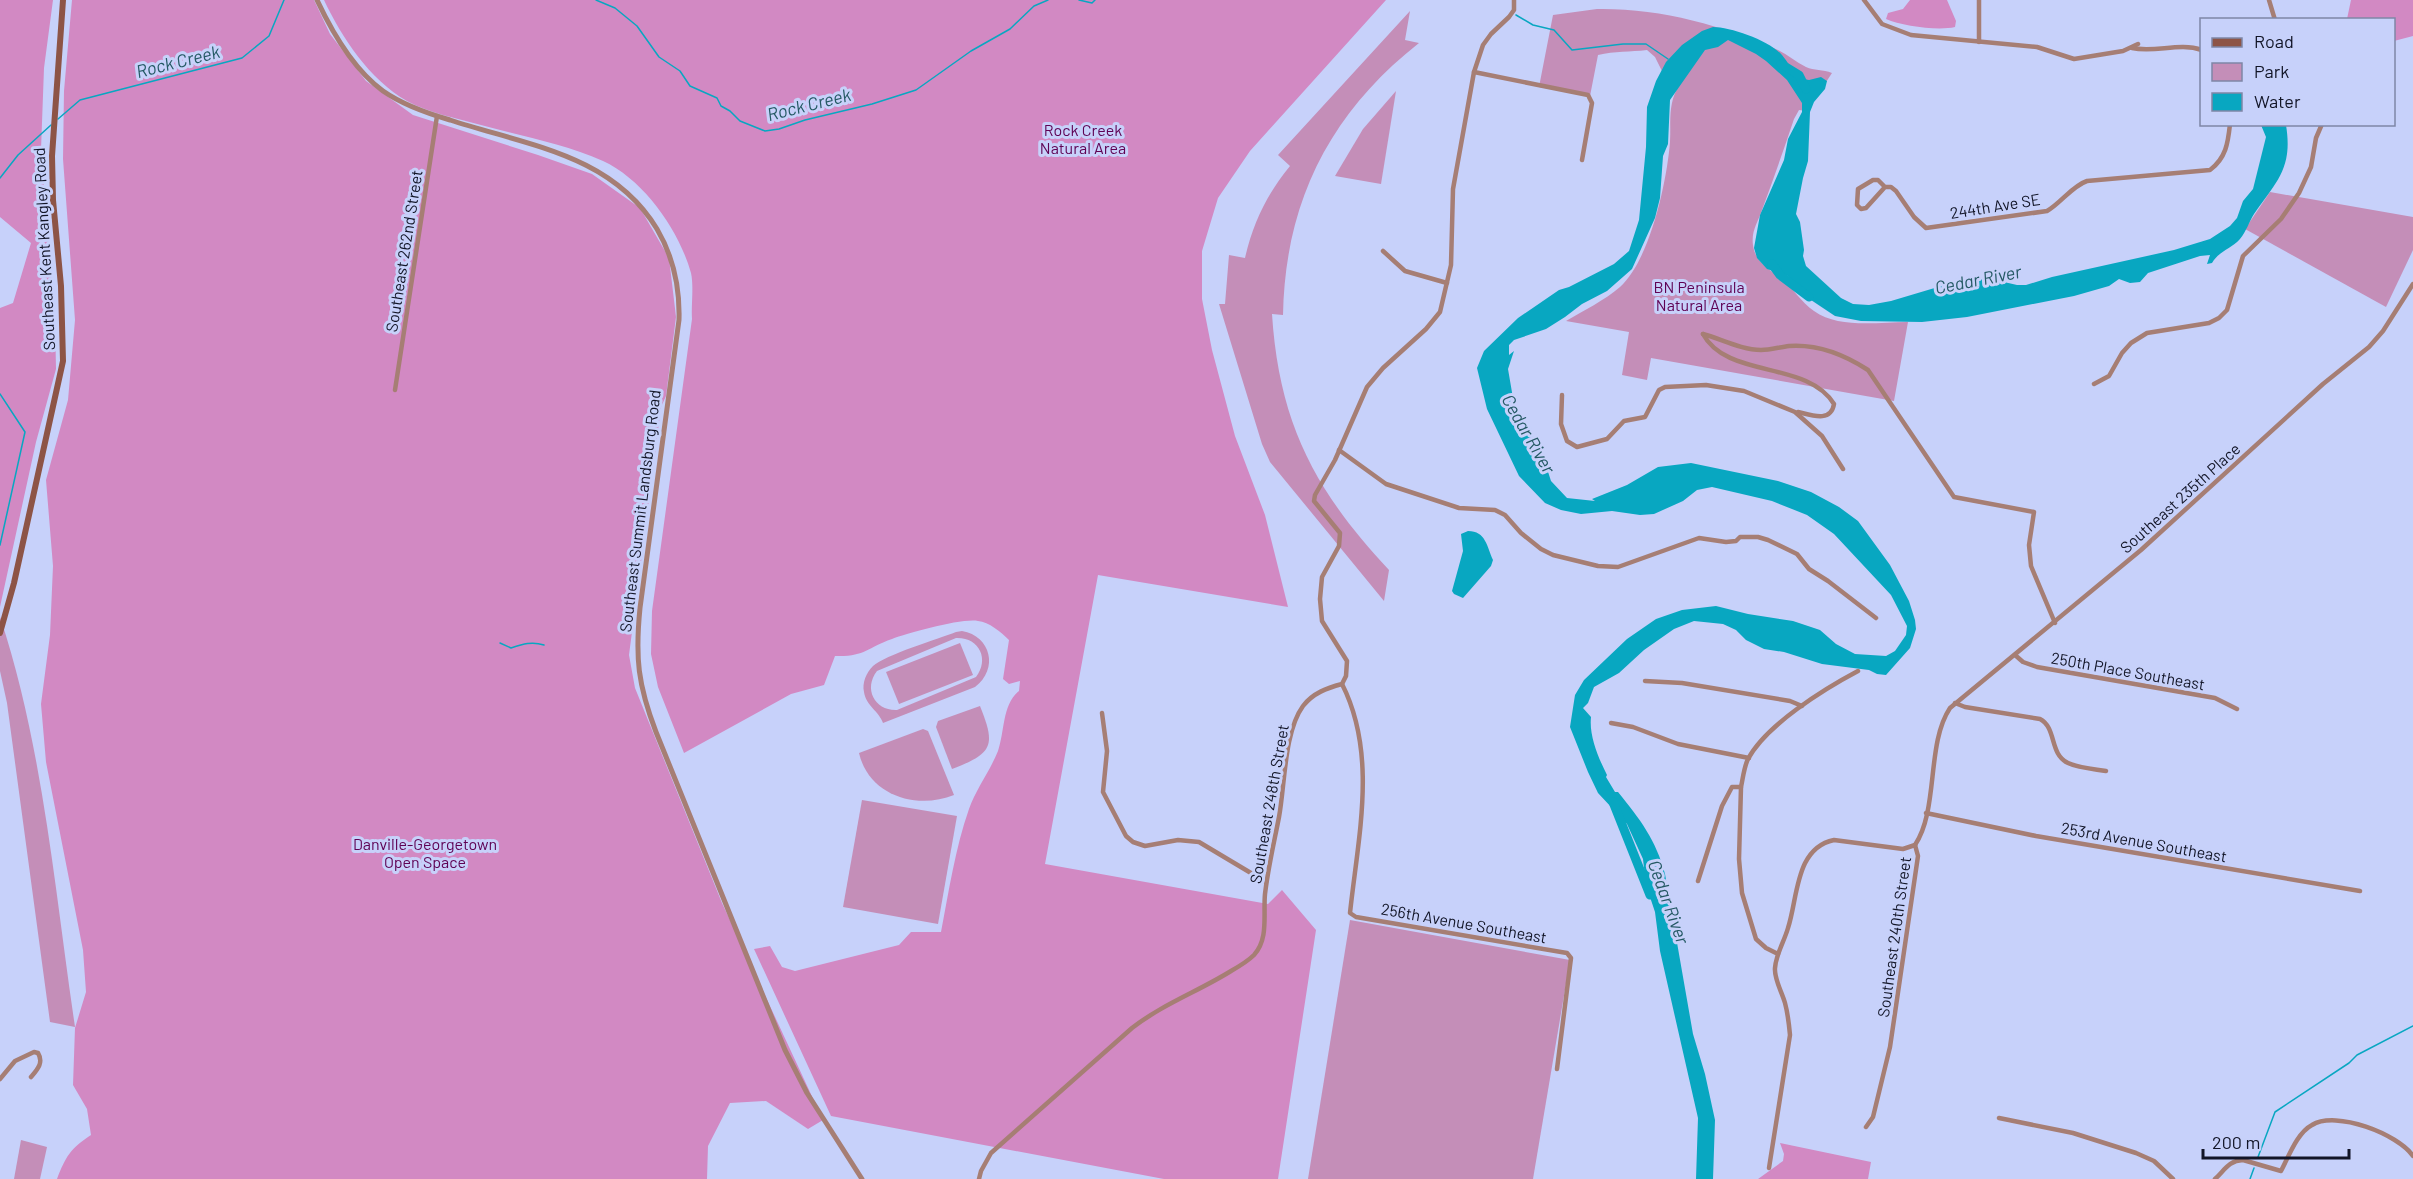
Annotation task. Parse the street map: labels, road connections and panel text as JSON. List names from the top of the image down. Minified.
{"streets":{"main road":["Southeast Kent Kangley Road"],"street":["244th Ave SE","Southeast 262nd Street","Southeast 235th Place","Southeast Summit Landsburg Road","250th Place Southeast","Southeast 248th Street","253rd Avenue Southeast","256th Avenue Southeast","Southeast 240th Street"]},"crossings":[["Southeast 262nd Street","Southeast Summit Landsburg Road"],["Southeast 235th Place","250th Place Southeast"],["Southeast 235th Place","Southeast 240th Street"],["Southeast 248th Street","256th Avenue Southeast"],["253rd Avenue Southeast","Southeast 240th Street"]],"water":["Rock Creek","Cedar River"],"parks":["Rock Creek Natural Area","BN Peninsula Natural Area","Danville-Georgetown Open Space"],"legend":["Road","Park","Water"],"scale_bar":"200 m"}
